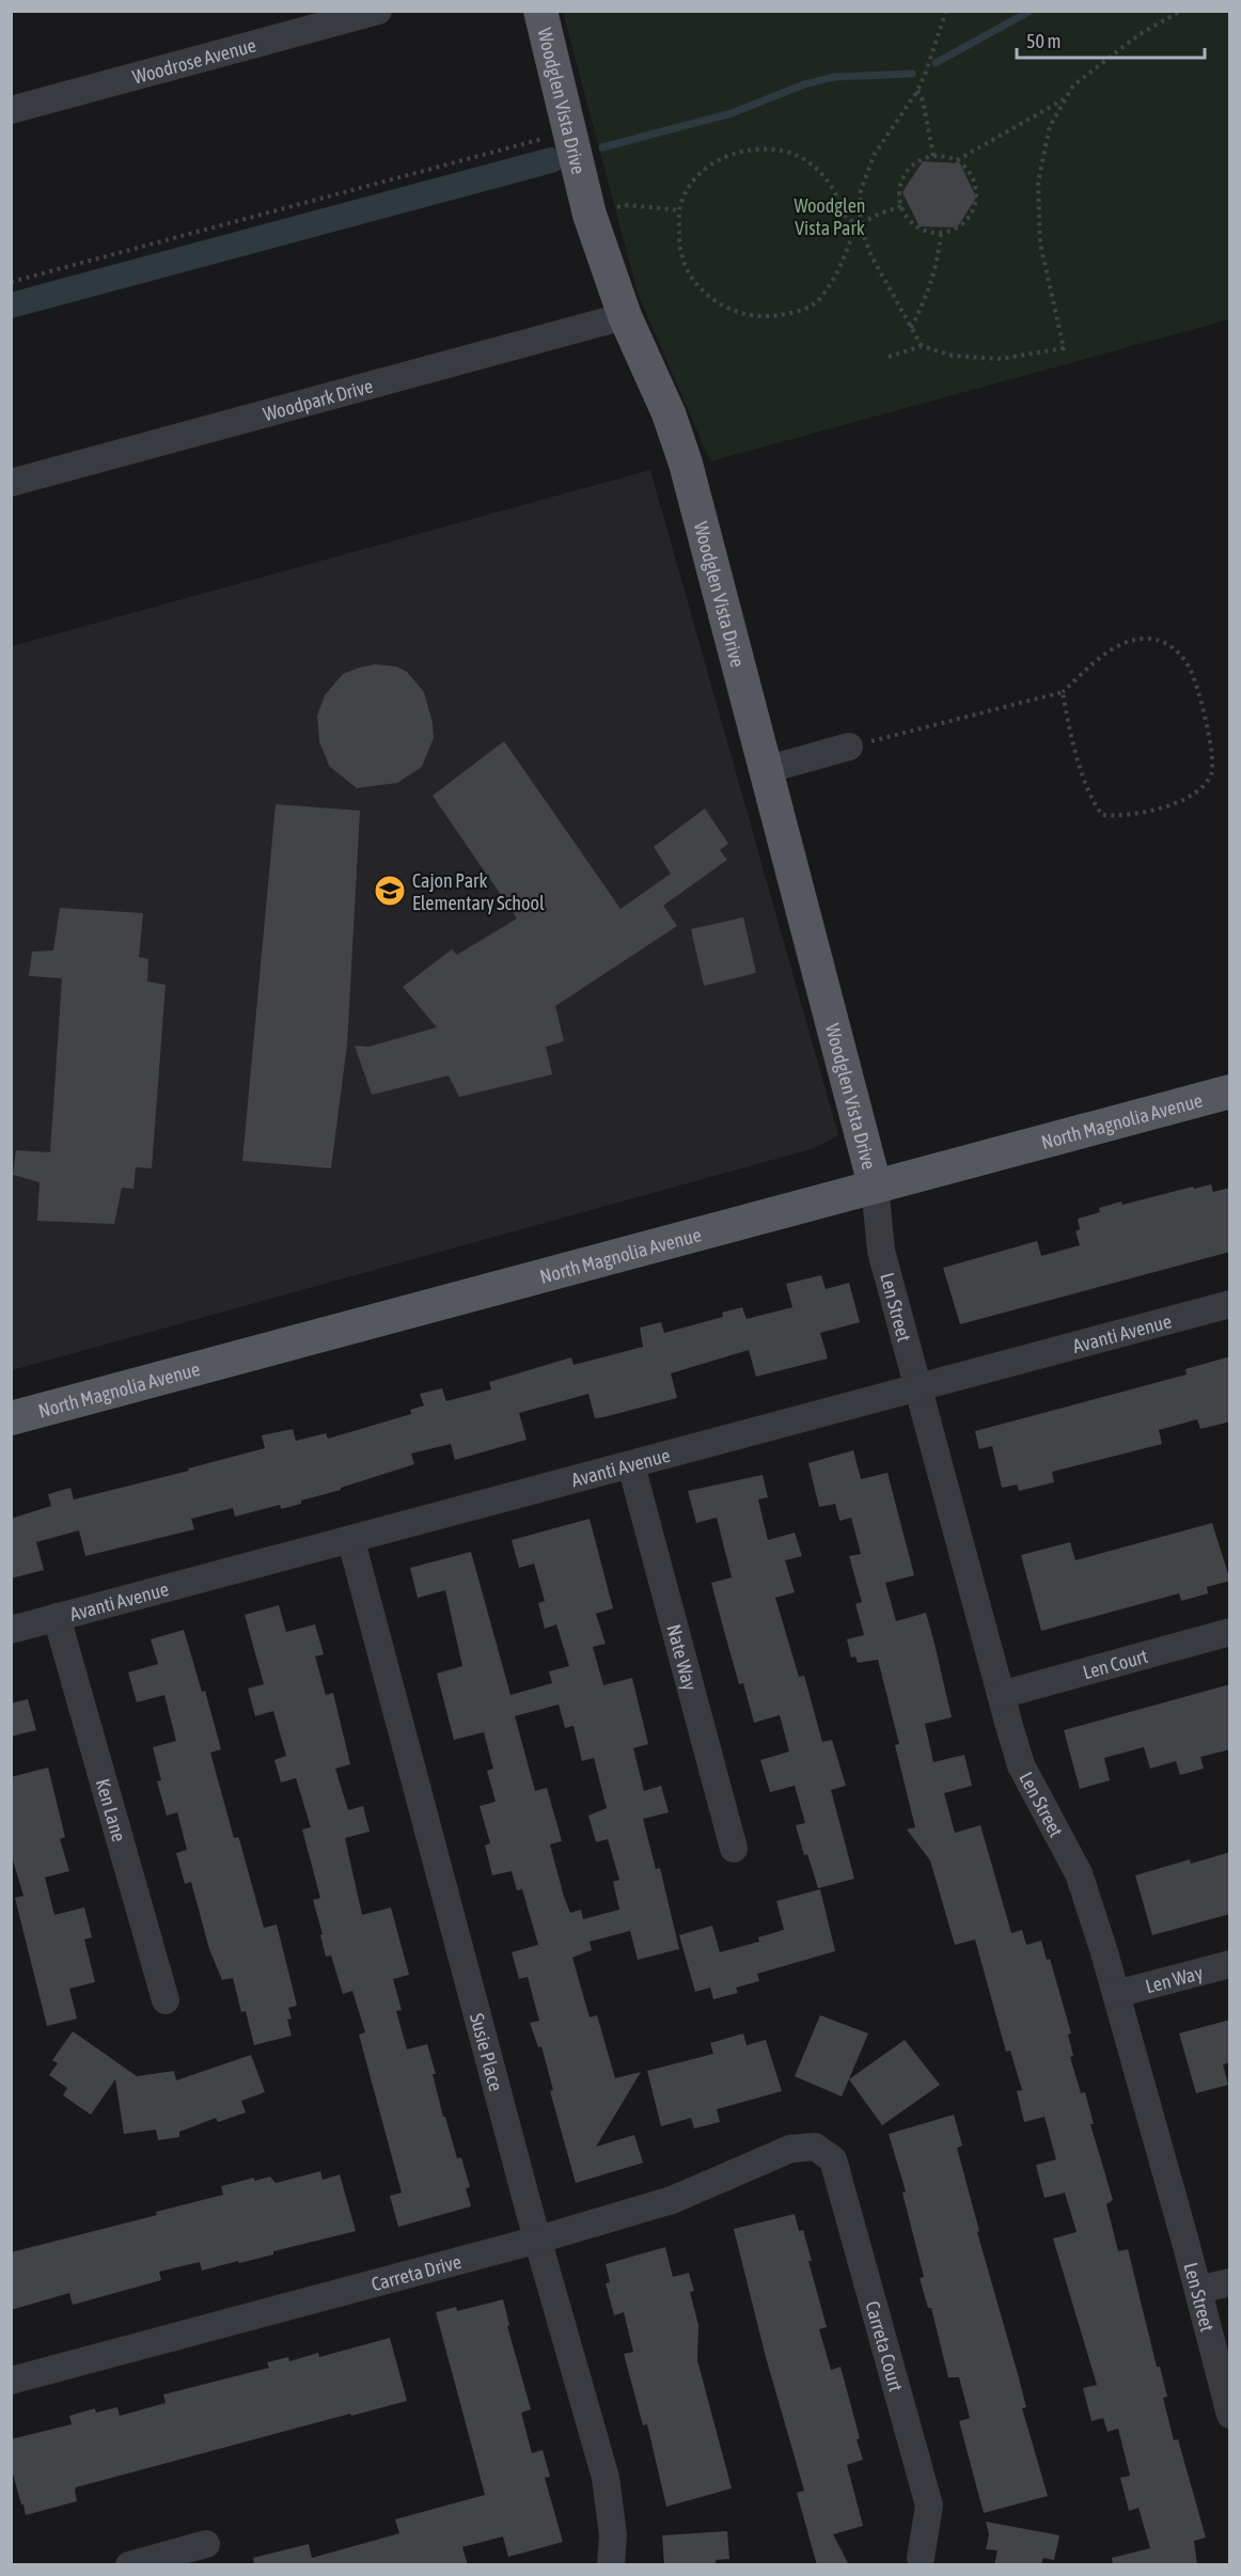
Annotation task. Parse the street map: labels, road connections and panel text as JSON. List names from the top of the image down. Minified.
{"streets":{"main road":["Woodglen Vista Drive","North Magnolia Avenue"],"street":["Woodrose Avenue","Woodpark Drive","Len Street","Avanti Avenue","Nate Way","Len Court","Ken Lane","Len Way","Susie Place","Carreta Drive","Carreta Court"]},"crossings":[["Woodglen Vista Drive","Woodpark Drive"],["Woodglen Vista Drive","North Magnolia Avenue"],["Woodglen Vista Drive","Len Street"],["North Magnolia Avenue","Len Street"],["Len Street","Avanti Avenue"],["Len Street","Len Court"],["Len Street","Len Way"],["Avanti Avenue","Nate Way"],["Avanti Avenue","Ken Lane"],["Avanti Avenue","Susie Place"],["Susie Place","Carreta Drive"],["Carreta Drive","Carreta Court"]],"parks":["Woodglen Vista Park"],"places":{"school or university":["Cajon Park Elementary School"]},"scale_bar":"50 m"}
